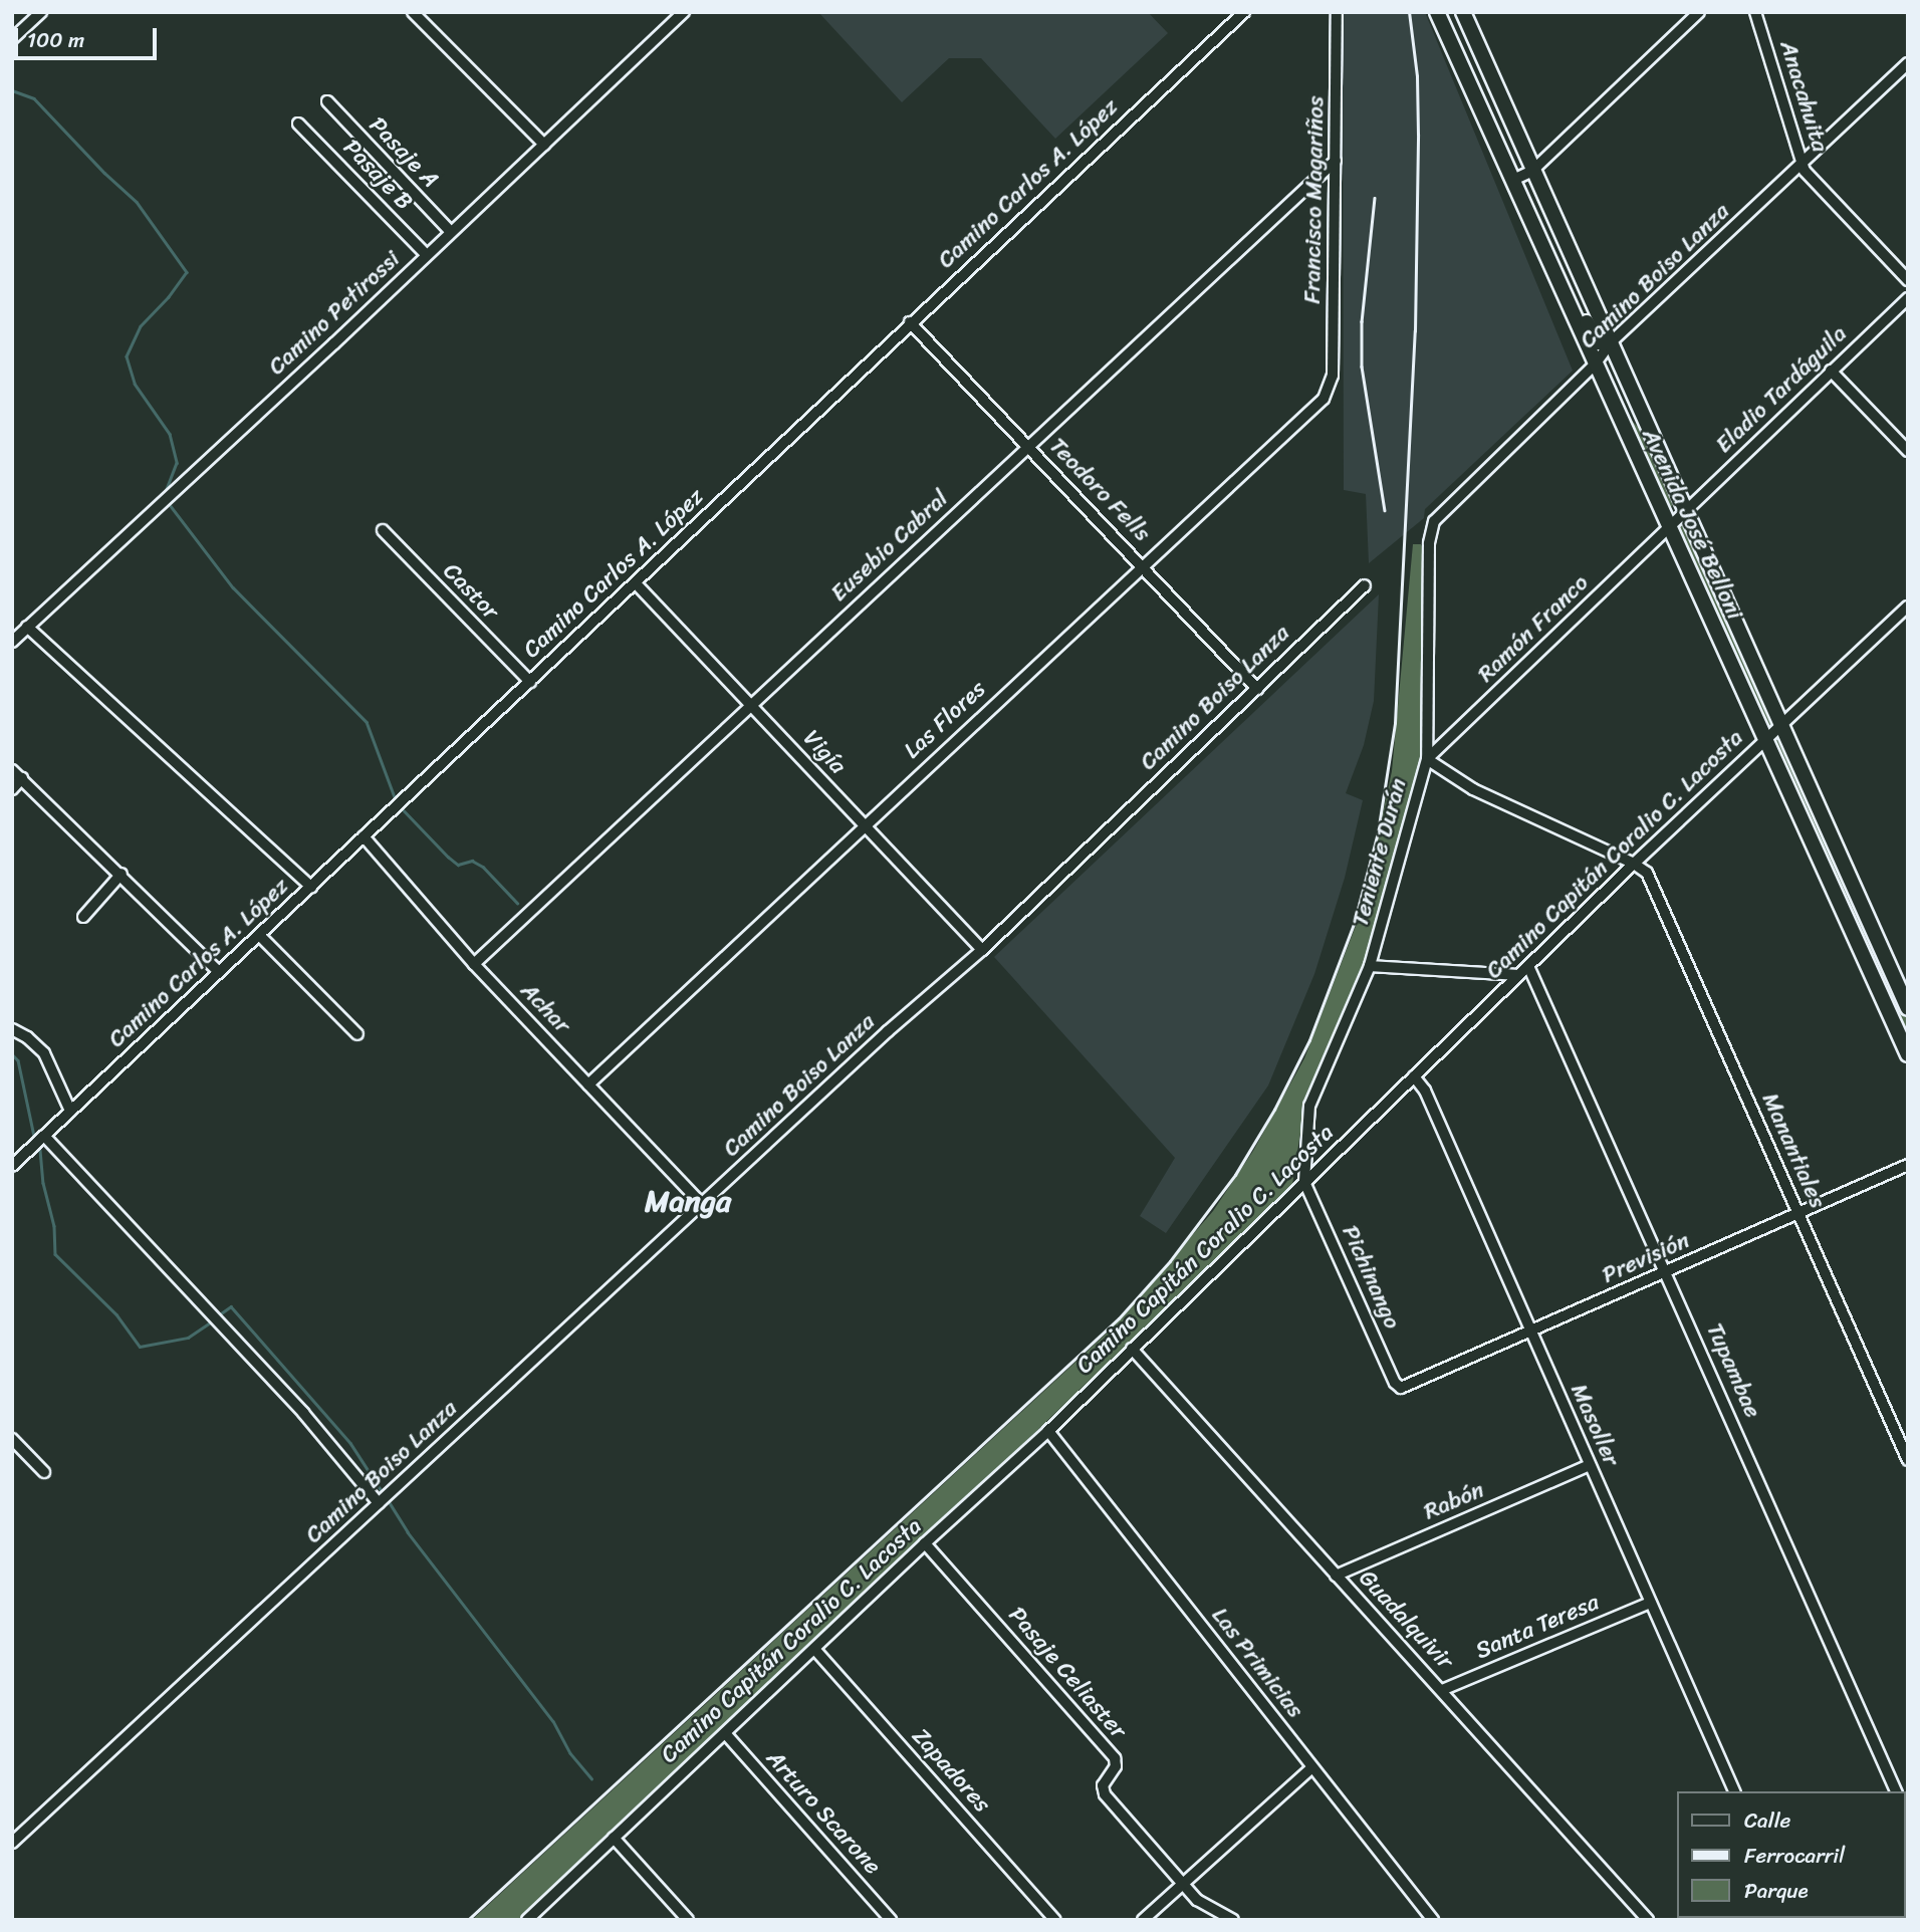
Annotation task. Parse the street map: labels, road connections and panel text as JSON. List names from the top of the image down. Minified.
{"streets":{"main road":["Avenida José Belloni"],"street":["Anacahuita","Pasaje A","Pasaje B","Camino Carlos A. López","Francisco Magariños","Camino Boiso Lanza","Camino Petirossi","Eladio Tardáguila","Teodoro Fells","Eusebio Cabral","Castor","Ramón Franco","Las Flores","Vigía","Teniente Durán","Camino Capitán Coralio C. Lacosta","Achar","Manantiales","Previsión","Pichinango","Tupambae","Masoller","Rabón","Guadalquivir","Santa Teresa","Las Primicias","Pasaje Celiaster","Zapadores","Arturo Scarone"]},"crossings":[["Anacahuita","Camino Boiso Lanza"],["Pasaje A","Camino Petirossi"],["Pasaje B","Camino Petirossi"],["Camino Carlos A. López","Teodoro Fells"],["Camino Carlos A. López","Castor"],["Camino Carlos A. López","Vigía"],["Camino Carlos A. López","Achar"],["Francisco Magariños","Eusebio Cabral"],["Francisco Magariños","Las Flores"],["Camino Boiso Lanza","Teodoro Fells"],["Camino Boiso Lanza","Avenida José Belloni"],["Camino Boiso Lanza","Vigía"],["Camino Boiso Lanza","Teniente Durán"],["Camino Boiso Lanza","Achar"],["Eladio Tardáguila","Avenida José Belloni"],["Eladio Tardáguila","Ramón Franco"],["Teodoro Fells","Eusebio Cabral"],["Teodoro Fells","Las Flores"],["Avenida José Belloni","Ramón Franco"],["Avenida José Belloni","Camino Capitán Coralio C. Lacosta"],["Eusebio Cabral","Vigía"],["Eusebio Cabral","Achar"],["Ramón Franco","Teniente Durán"],["Las Flores","Vigía"],["Las Flores","Achar"],["Teniente Durán","Camino Capitán Coralio C. Lacosta"],["Teniente Durán","Pichinango"],["Camino Capitán Coralio C. Lacosta","Manantiales"],["Camino Capitán Coralio C. Lacosta","Pichinango"],["Camino Capitán Coralio C. Lacosta","Tupambae"],["Camino Capitán Coralio C. Lacosta","Masoller"],["Camino Capitán Coralio C. Lacosta","Guadalquivir"],["Camino Capitán Coralio C. Lacosta","Las Primicias"],["Camino Capitán Coralio C. Lacosta","Pasaje Celiaster"],["Camino Capitán Coralio C. Lacosta","Zapadores"],["Camino Capitán Coralio C. Lacosta","Arturo Scarone"],["Manantiales","Previsión"],["Previsión","Pichinango"],["Previsión","Tupambae"],["Previsión","Masoller"],["Masoller","Rabón"],["Masoller","Santa Teresa"],["Rabón","Guadalquivir"],["Guadalquivir","Santa Teresa"]],"districts":["Manga"],"legend":["Calle","Ferrocarril","Parque"],"scale_bar":"100 m"}
